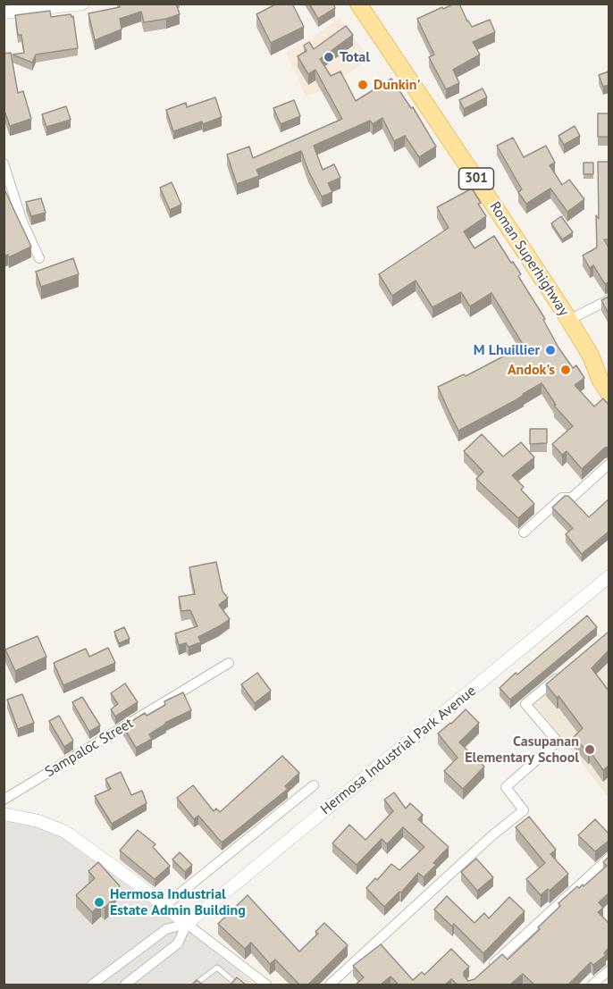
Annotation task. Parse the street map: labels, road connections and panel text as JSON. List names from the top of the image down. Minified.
{"streets":{"main road":["301","Roman Superhighway"],"street":["Sampaloc Street","Hermosa Industrial Park Avenue"]},"places":["Total","Dunkin'","M Lhuillier","Andok's","Casupanan Elementary School","Hermosa Industrial Estate Admin Building"]}
